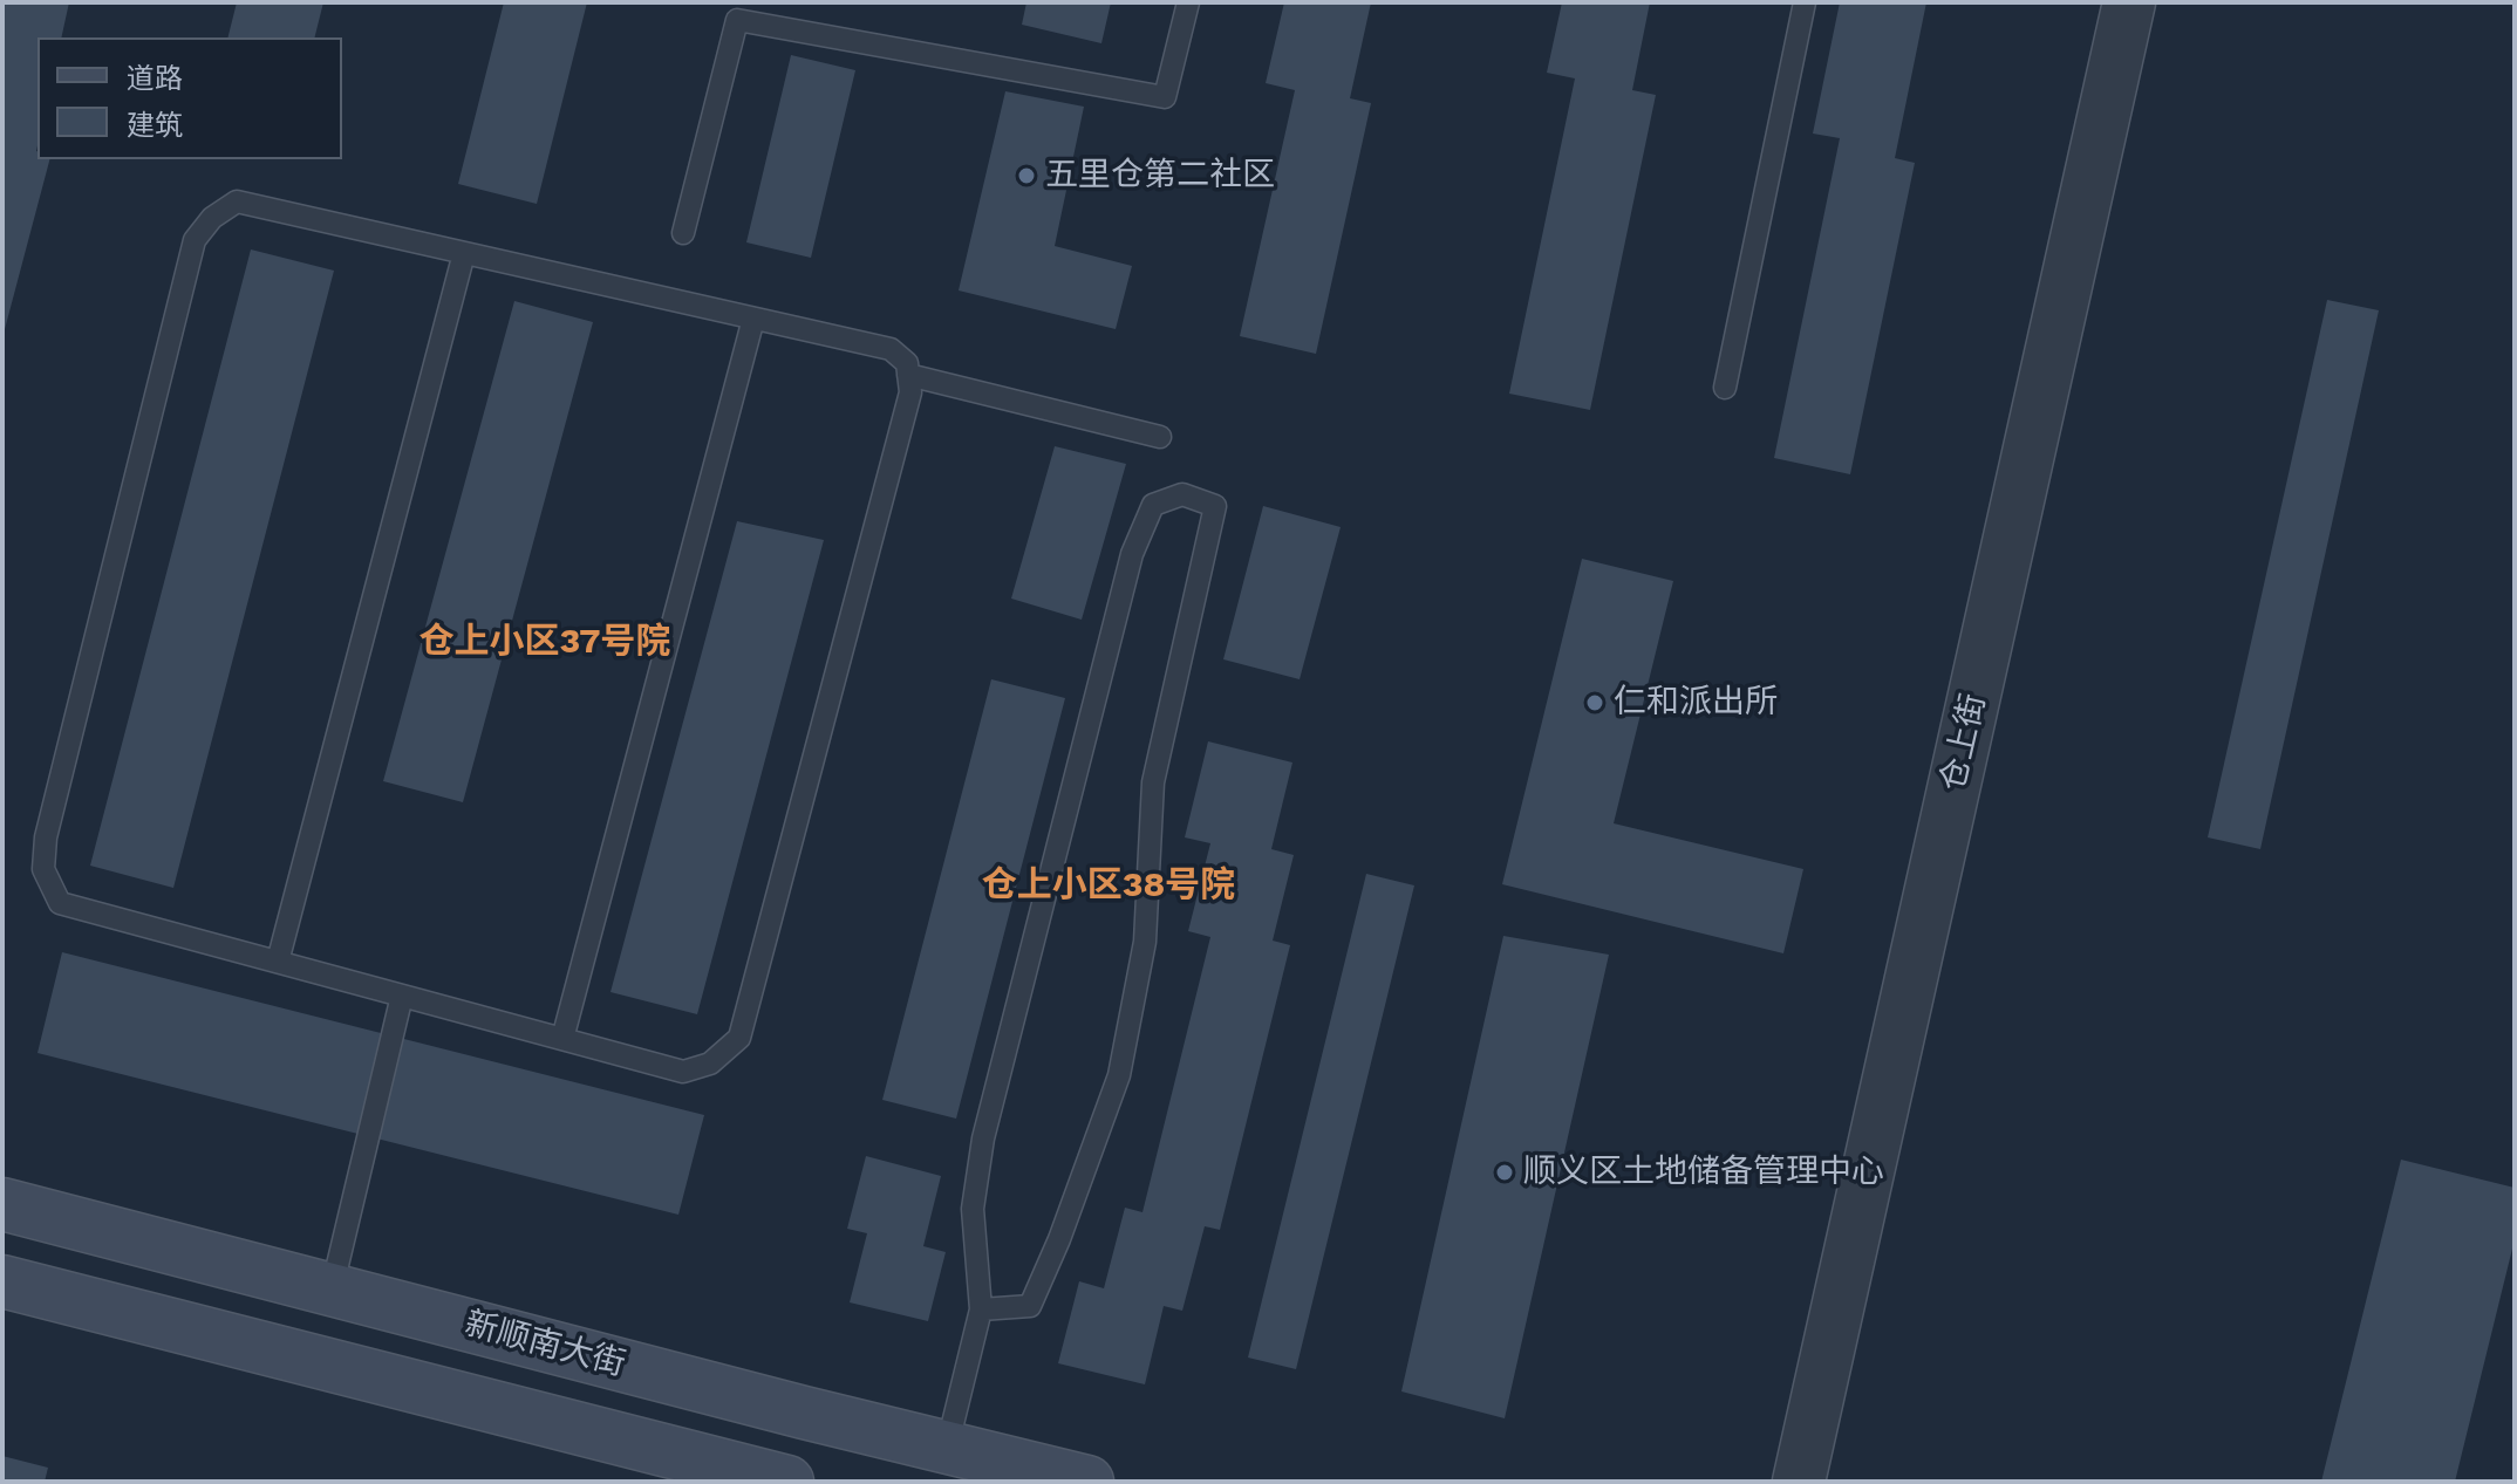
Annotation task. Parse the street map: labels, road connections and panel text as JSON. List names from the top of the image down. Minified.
{"streets":{"main road":["新顺南大街"],"street":["仓上街"]},"districts":["仓上小区37号院","仓上小区38号院"],"places":["五里仓第二社区","仁和派出所","顺义区土地储备管理中心"],"legend":["道路","建筑"]}
